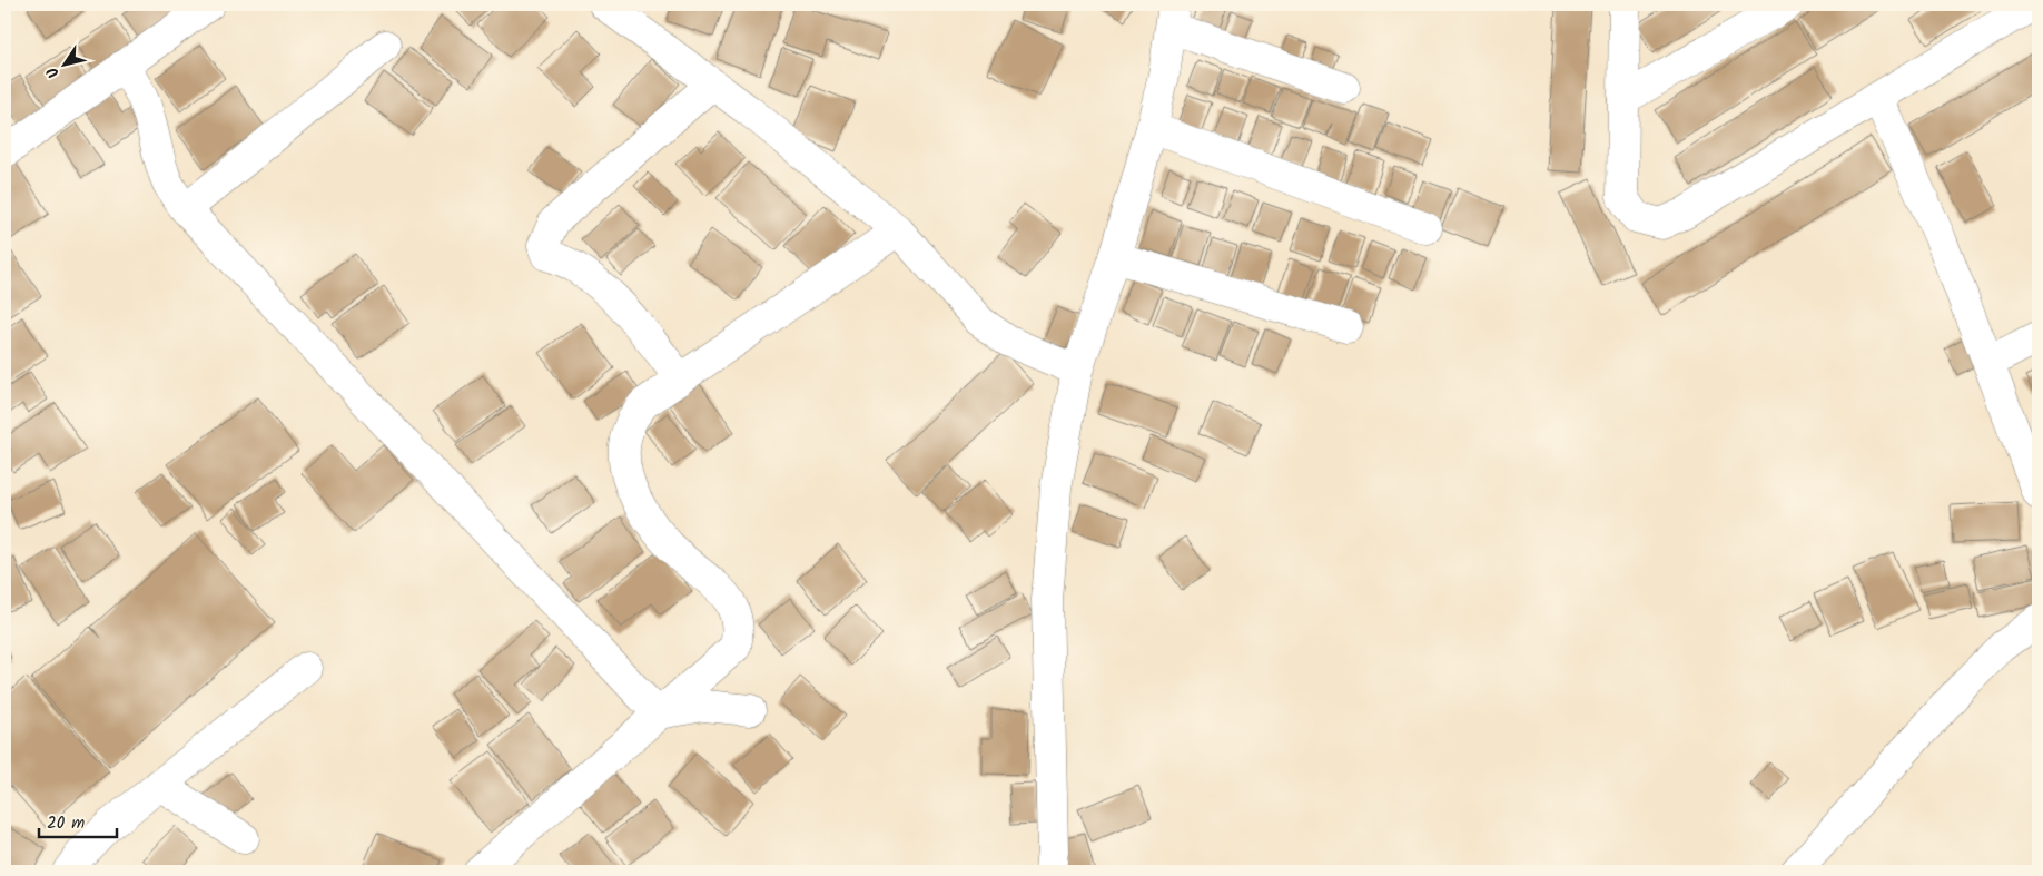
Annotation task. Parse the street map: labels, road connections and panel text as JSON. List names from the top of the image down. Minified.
{"scale_bar":"20 m","north":"bottom left"}
